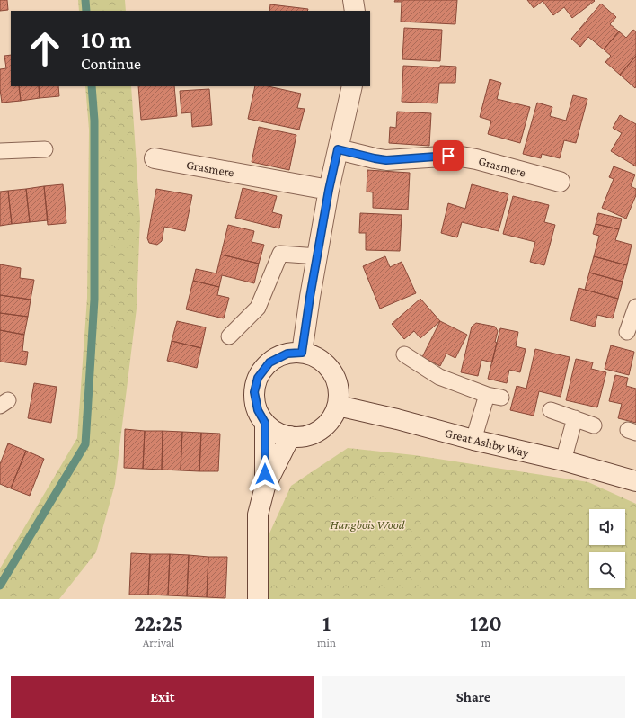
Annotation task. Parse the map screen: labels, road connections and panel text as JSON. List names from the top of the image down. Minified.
{"streets":{"street":["Grasmere","Great Ashby Way"]},"parks":["Hangbois Wood"],"page":{"turn":["10 m","Continue"],"eta":["22:25","Arrival","1","min","120","m"],"buttons":["Exit","Share"]}}
